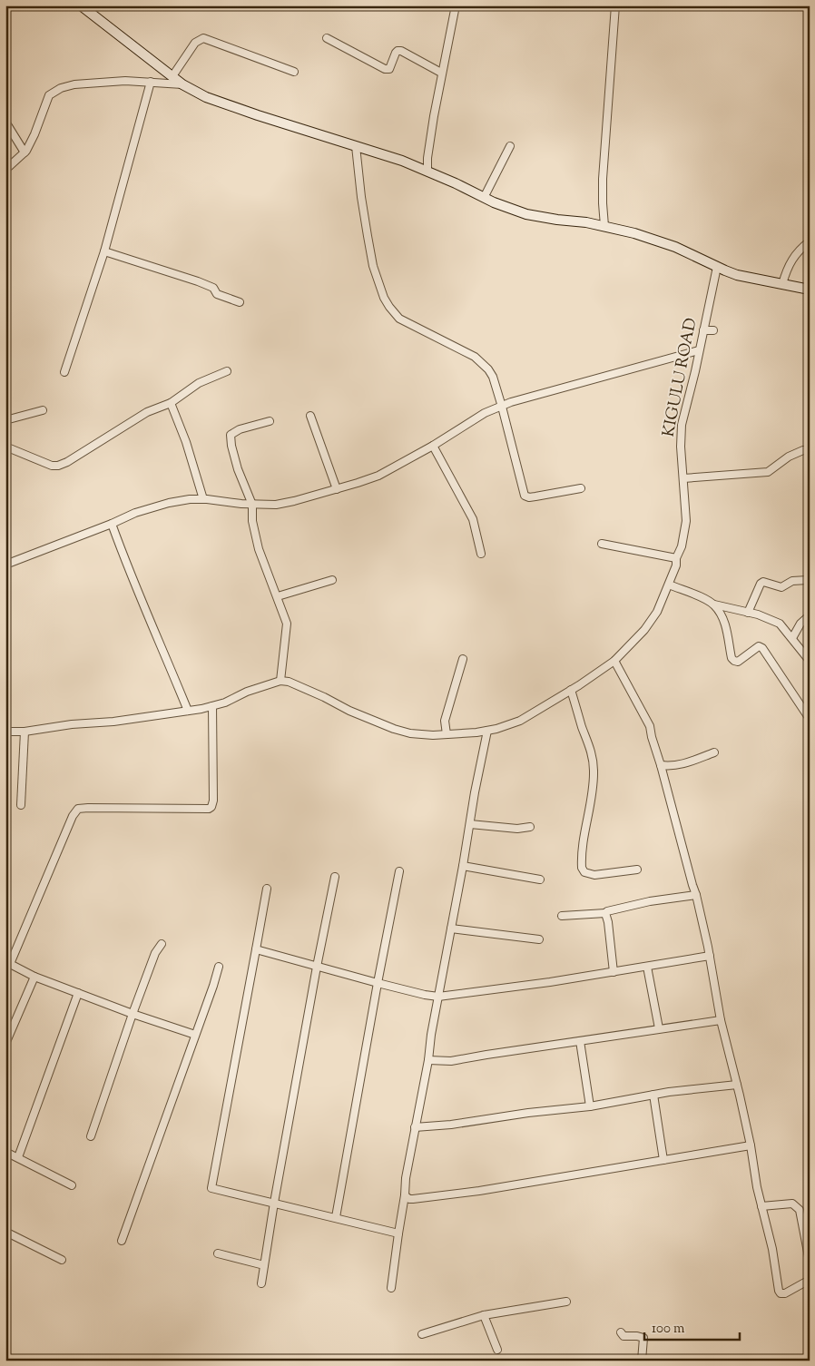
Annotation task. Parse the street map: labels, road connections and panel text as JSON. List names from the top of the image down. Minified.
{"streets":{"street":["KIGULU ROAD"]},"scale_bar":"100 m"}
